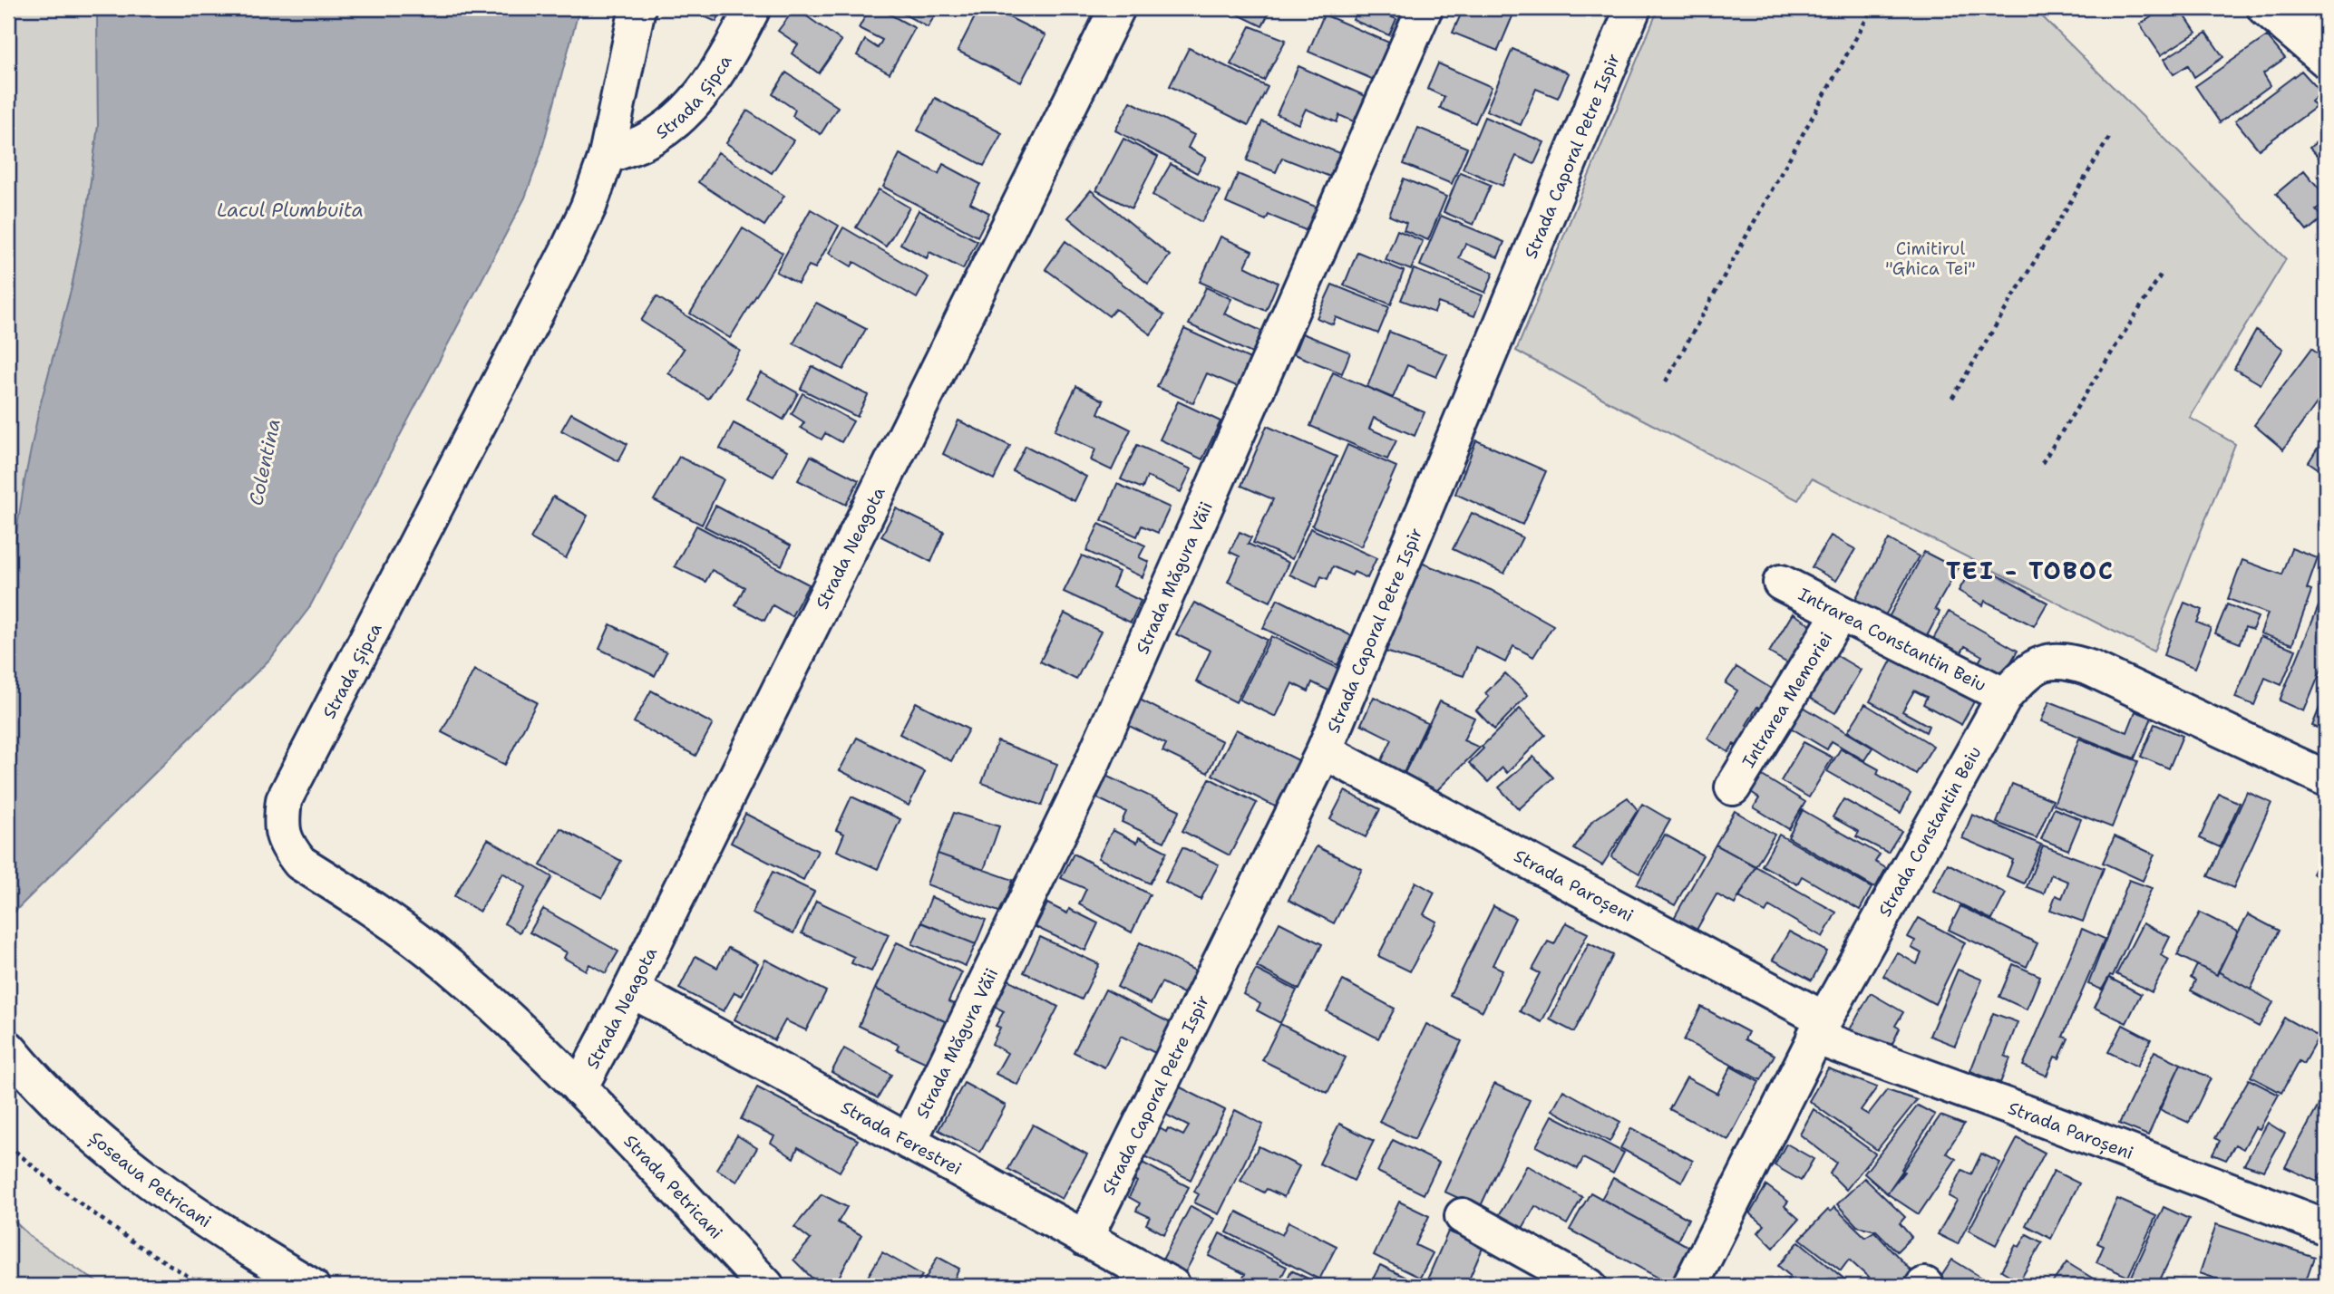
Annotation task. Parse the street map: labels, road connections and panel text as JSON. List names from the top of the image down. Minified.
{"streets":{"street":["Strada Șipca","Strada Caporal Petre Ispir","Strada Neagota","Strada Măgura Văii","Intrarea Constantin Beiu","Intrarea Memoriei","Strada Constantin Beiu","Strada Paroșeni","Strada Ferestrei","Șoseaua Petricani","Strada Petricani"]},"crossings":[["Strada Șipca","Strada Neagota"],["Strada Șipca","Strada Petricani"],["Strada Caporal Petre Ispir","Strada Paroșeni"],["Strada Caporal Petre Ispir","Strada Ferestrei"],["Strada Neagota","Strada Ferestrei"],["Strada Neagota","Strada Petricani"],["Strada Măgura Văii","Strada Ferestrei"],["Intrarea Constantin Beiu","Intrarea Memoriei"],["Intrarea Constantin Beiu","Strada Constantin Beiu"],["Strada Constantin Beiu","Strada Paroșeni"]],"districts":["TEI - TOBOC"],"water":["Lacul Plumbuita","Colentina"],"parks":["Cimitirul \"Ghica Tei\""]}
